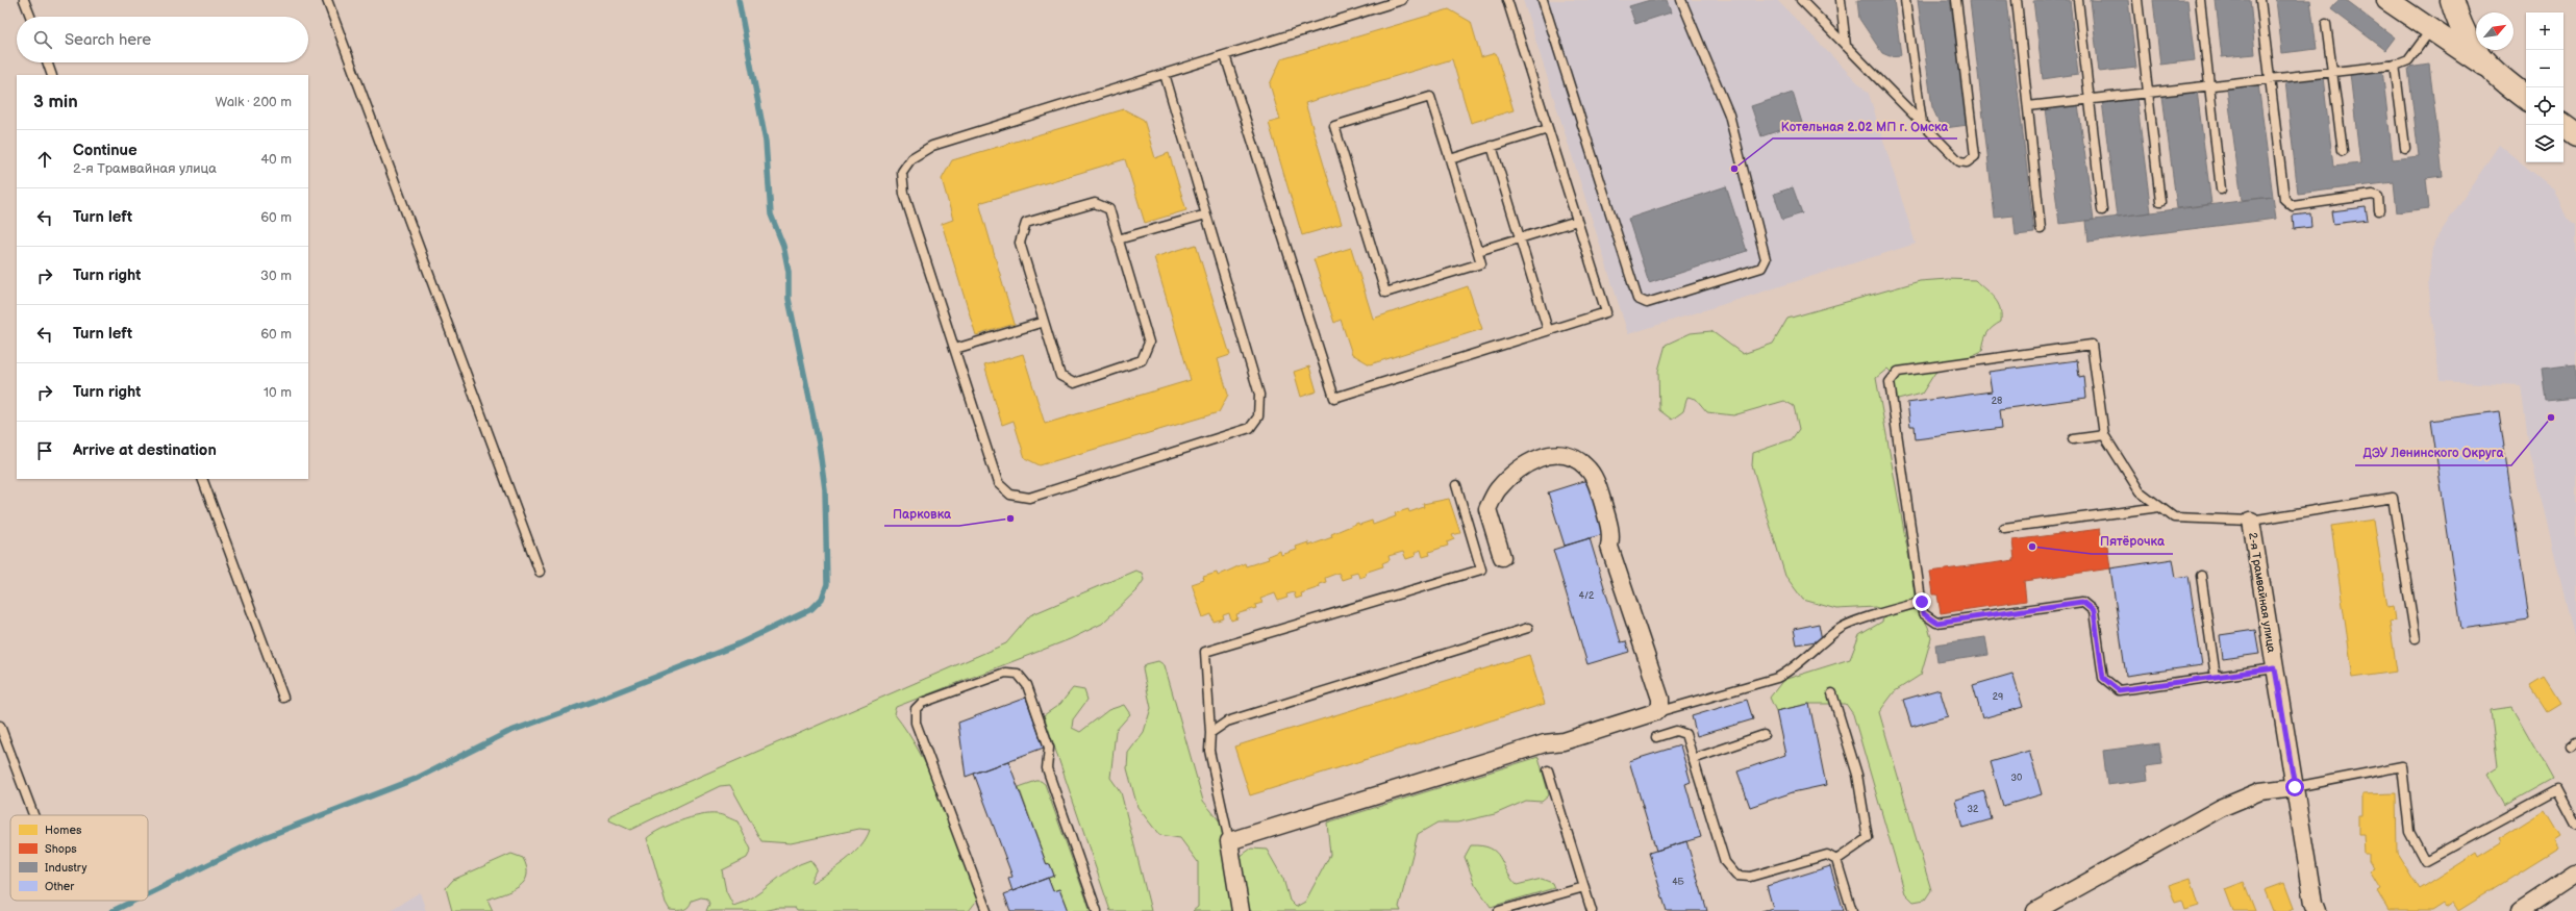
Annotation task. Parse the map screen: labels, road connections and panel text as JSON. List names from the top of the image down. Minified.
{"streets":{"street":["2-я Трамвайная улица"]},"places":["Котельная 2.02 МП г. Омска","ДЭУ Ленинского Округа","Парковка","Пятёрочка"],"house_numbers":["28","4/2","29","30","32","4Б"],"legend":["Homes","Shops","Industry","Other"],"north":"top right","page":{"map_buttons":["+","−"],"search":"Search here","heading":["3 min","Walk · 200 m"],"list":[["Continue","2-я Трамвайная улица","40 m"],["Turn left","60 m"],["Turn right","30 m"],["Turn left","60 m"],["Turn right","10 m"],"Arrive at destination"]}}
